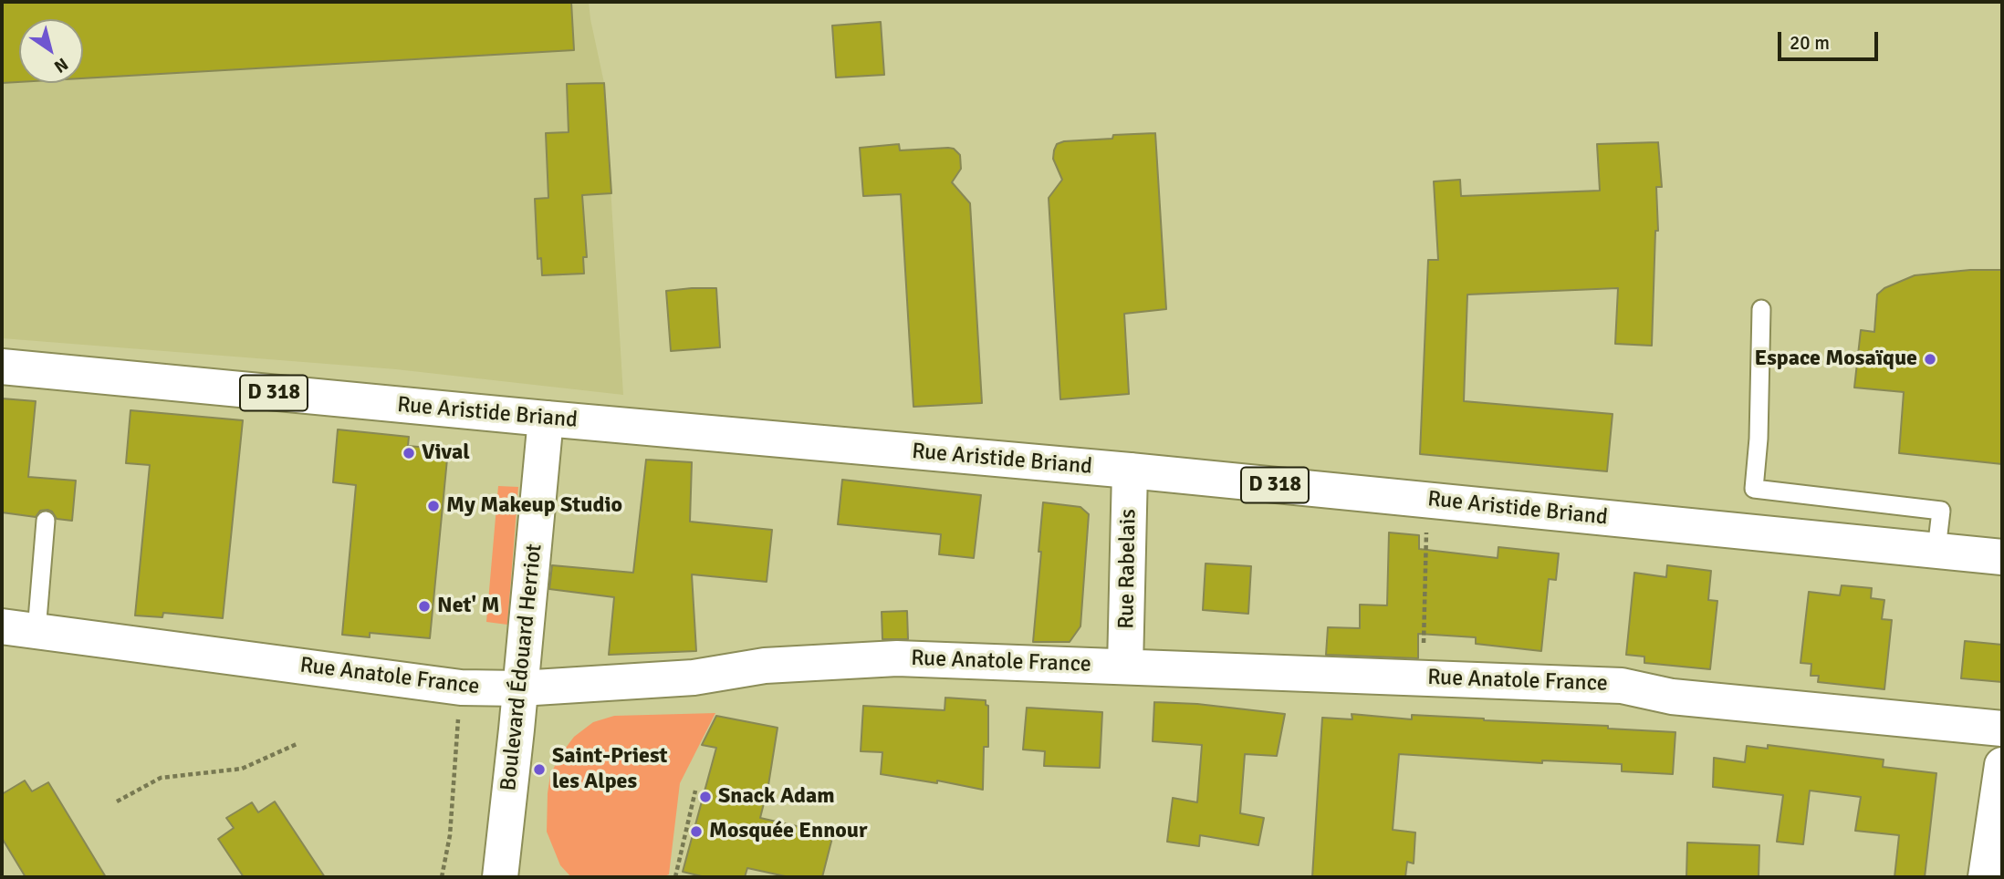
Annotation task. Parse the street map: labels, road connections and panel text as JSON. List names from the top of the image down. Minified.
{"streets":{"main road":["D 318","Rue Aristide Briand","Rue Rabelais","Rue Anatole France","Boulevard Édouard Herriot"]},"crossings":[["Rue Aristide Briand","Rue Rabelais"],["Rue Aristide Briand","Boulevard Édouard Herriot"],["Rue Rabelais","Rue Anatole France"],["Rue Anatole France","Boulevard Édouard Herriot"]],"places":["Espace Mosaïque","Vival","My Makeup Studio","Net' M","Saint-Priest les Alpes","Snack Adam","Mosquée Ennour"],"scale_bar":"20 m","north":"bottom right"}
